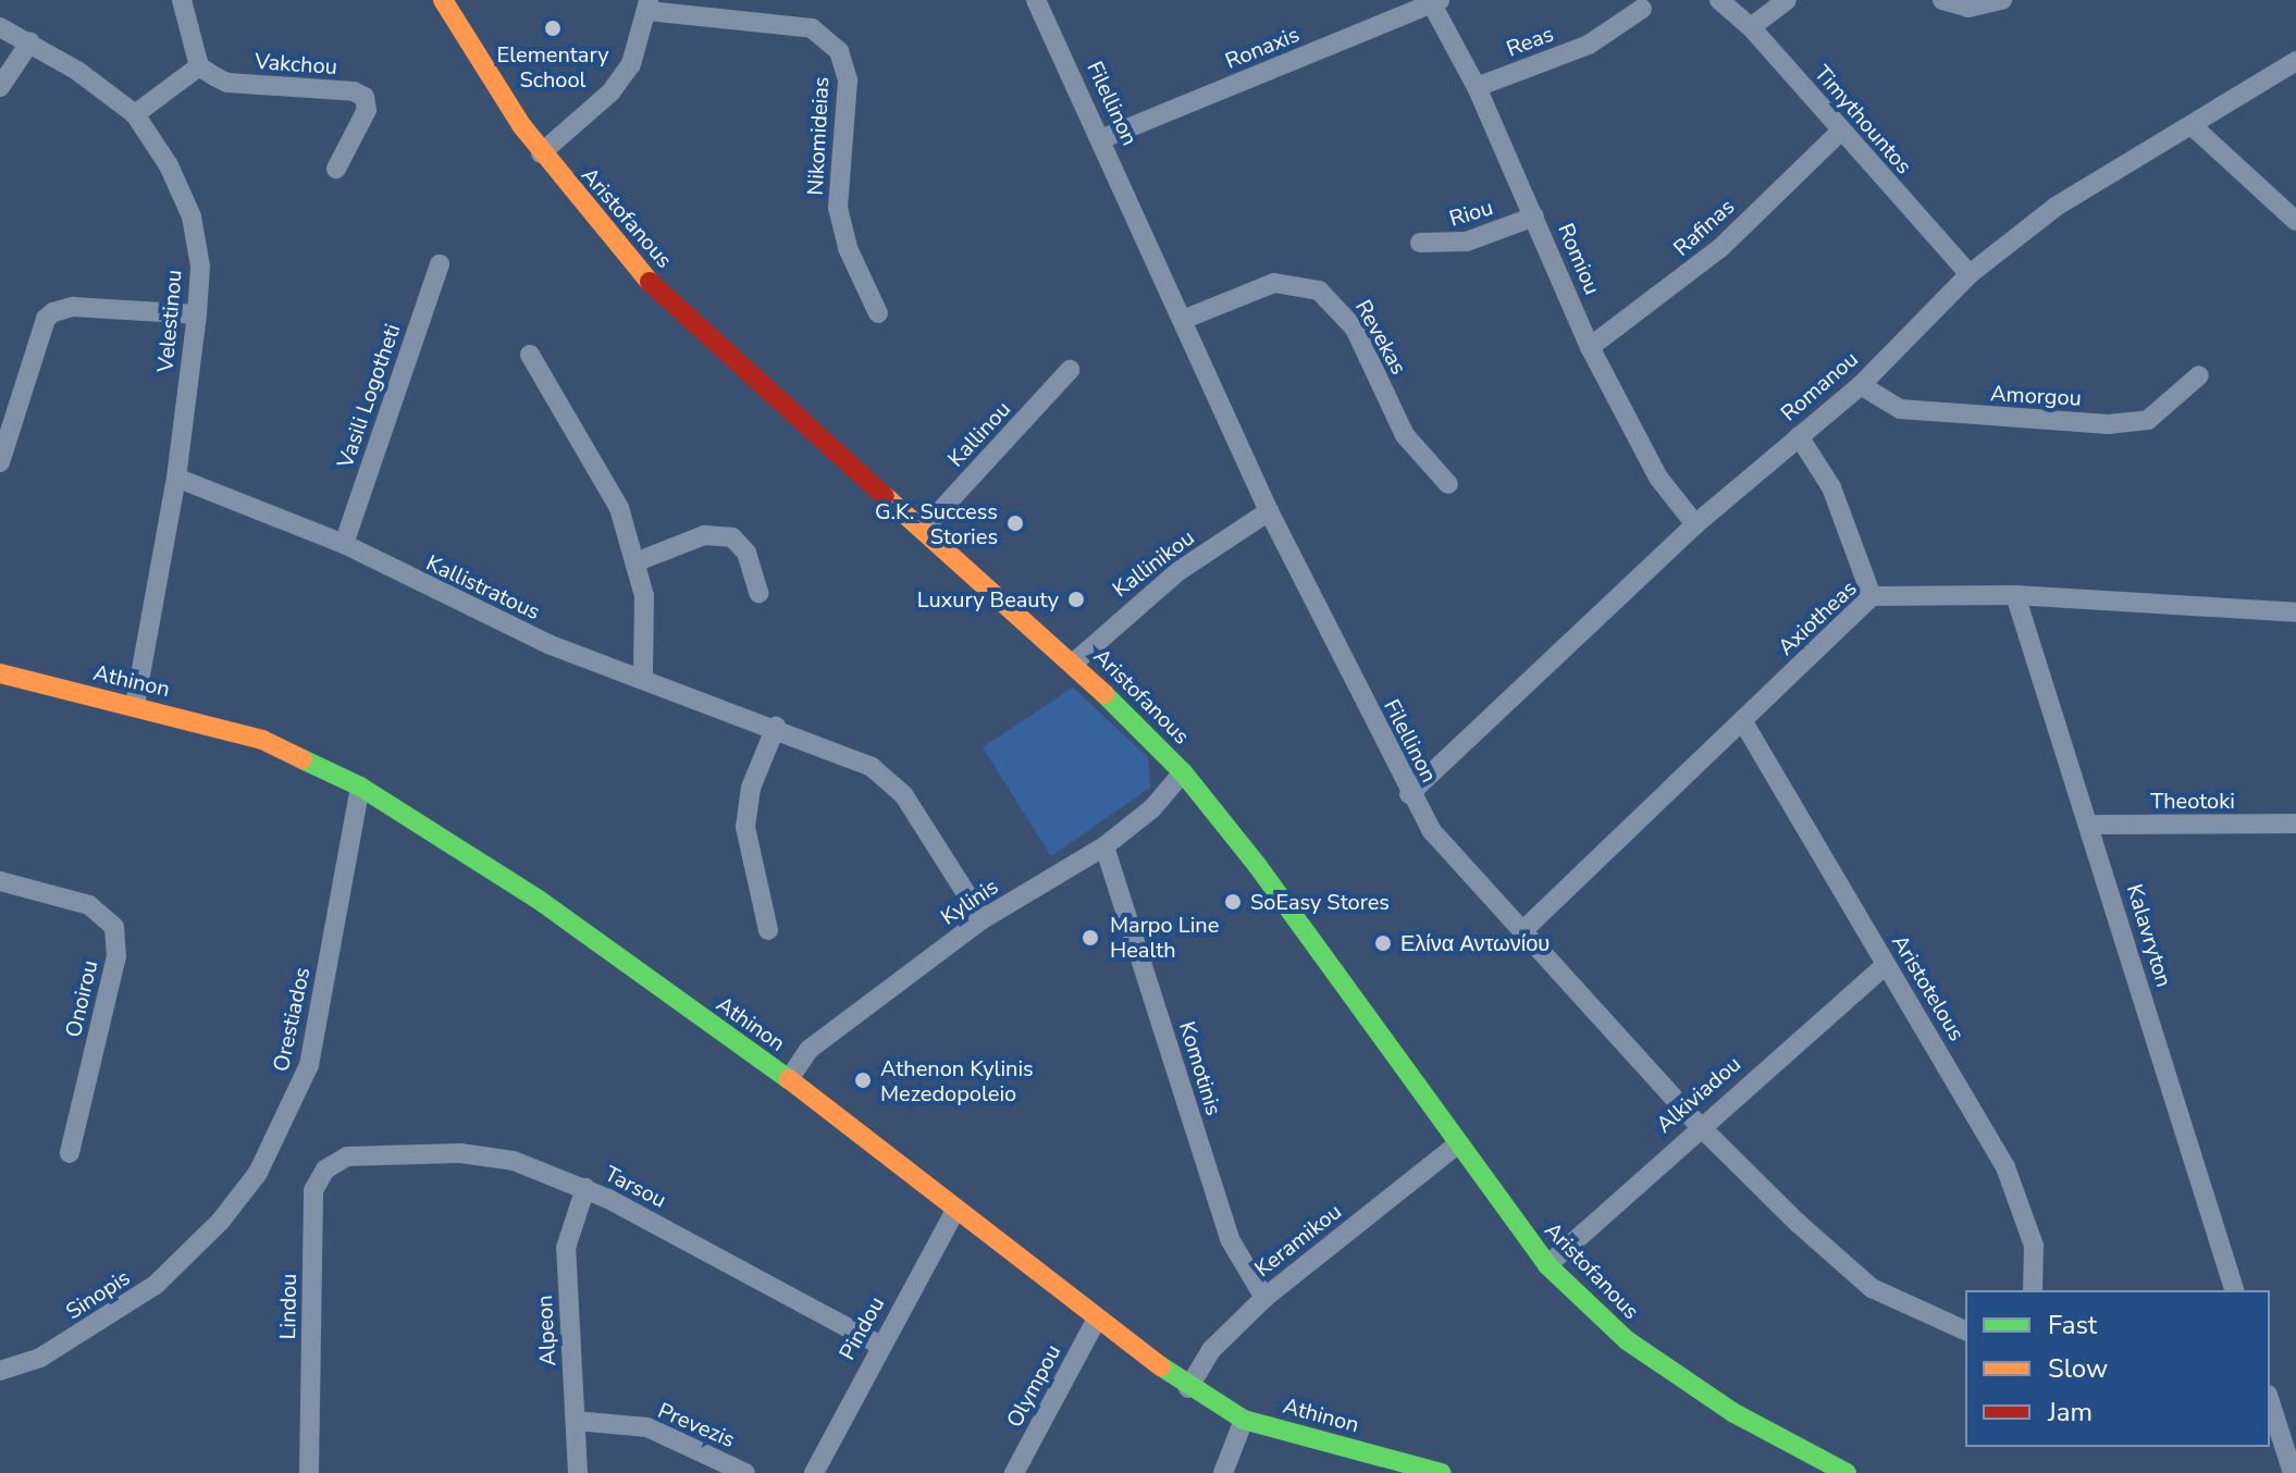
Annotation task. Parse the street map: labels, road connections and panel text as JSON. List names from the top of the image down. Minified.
{"streets":{"street":["Reas","Ronaxis","Vakchou","Filellinon","Timythountos","Nikomideias","Riou","Aristofanous","Rafinas","Romiou","Velestinou","Revekas","Romanou","Vasili Logotheti","Amorgou","Kallinou","Kallinikou","Kallistratous","Axiotheas","Athinon","Theotoki","Kylinis","Kalavryton","Aristotelous","Onoirou","Orestiados","Komotinis","Alkiviadou","Tarsou","Keramikou","Sinopis","Lindou","Pindou","Alpeon","Olympou","Prevezis"]},"crossings":[["Reas","Romiou"],["Ronaxis","Filellinon"],["Ronaxis","Romiou"],["Filellinon","Revekas"],["Filellinon","Romanou"],["Filellinon","Kallinikou"],["Filellinon","Axiotheas"],["Filellinon","Alkiviadou"],["Timythountos","Rafinas"],["Timythountos","Romanou"],["Riou","Romiou"],["Aristofanous","Kallinou"],["Aristofanous","Kallinikou"],["Aristofanous","Kylinis"],["Aristofanous","Alkiviadou"],["Aristofanous","Keramikou"],["Rafinas","Romiou"],["Romiou","Romanou"],["Velestinou","Kallistratous"],["Velestinou","Athinon"],["Romanou","Amorgou"],["Vasili Logotheti","Kallistratous"],["Kallistratous","Kylinis"],["Axiotheas","Kalavryton"],["Axiotheas","Aristotelous"],["Athinon","Kylinis"],["Athinon","Orestiados"],["Athinon","Keramikou"],["Athinon","Pindou"],["Athinon","Olympou"],["Theotoki","Kalavryton"],["Kylinis","Komotinis"],["Aristotelous","Alkiviadou"],["Orestiados","Sinopis"],["Komotinis","Keramikou"],["Tarsou","Lindou"],["Tarsou","Pindou"],["Tarsou","Alpeon"],["Alpeon","Prevezis"]],"places":["Elementary School","G.K. Success Stories","Luxury Beauty","SoEasy Stores","Marpo Line Health","Ελίνα Αντωνίου","Athenon Kylinis Mezedopoleio"],"legend":["Fast","Slow","Jam"]}
